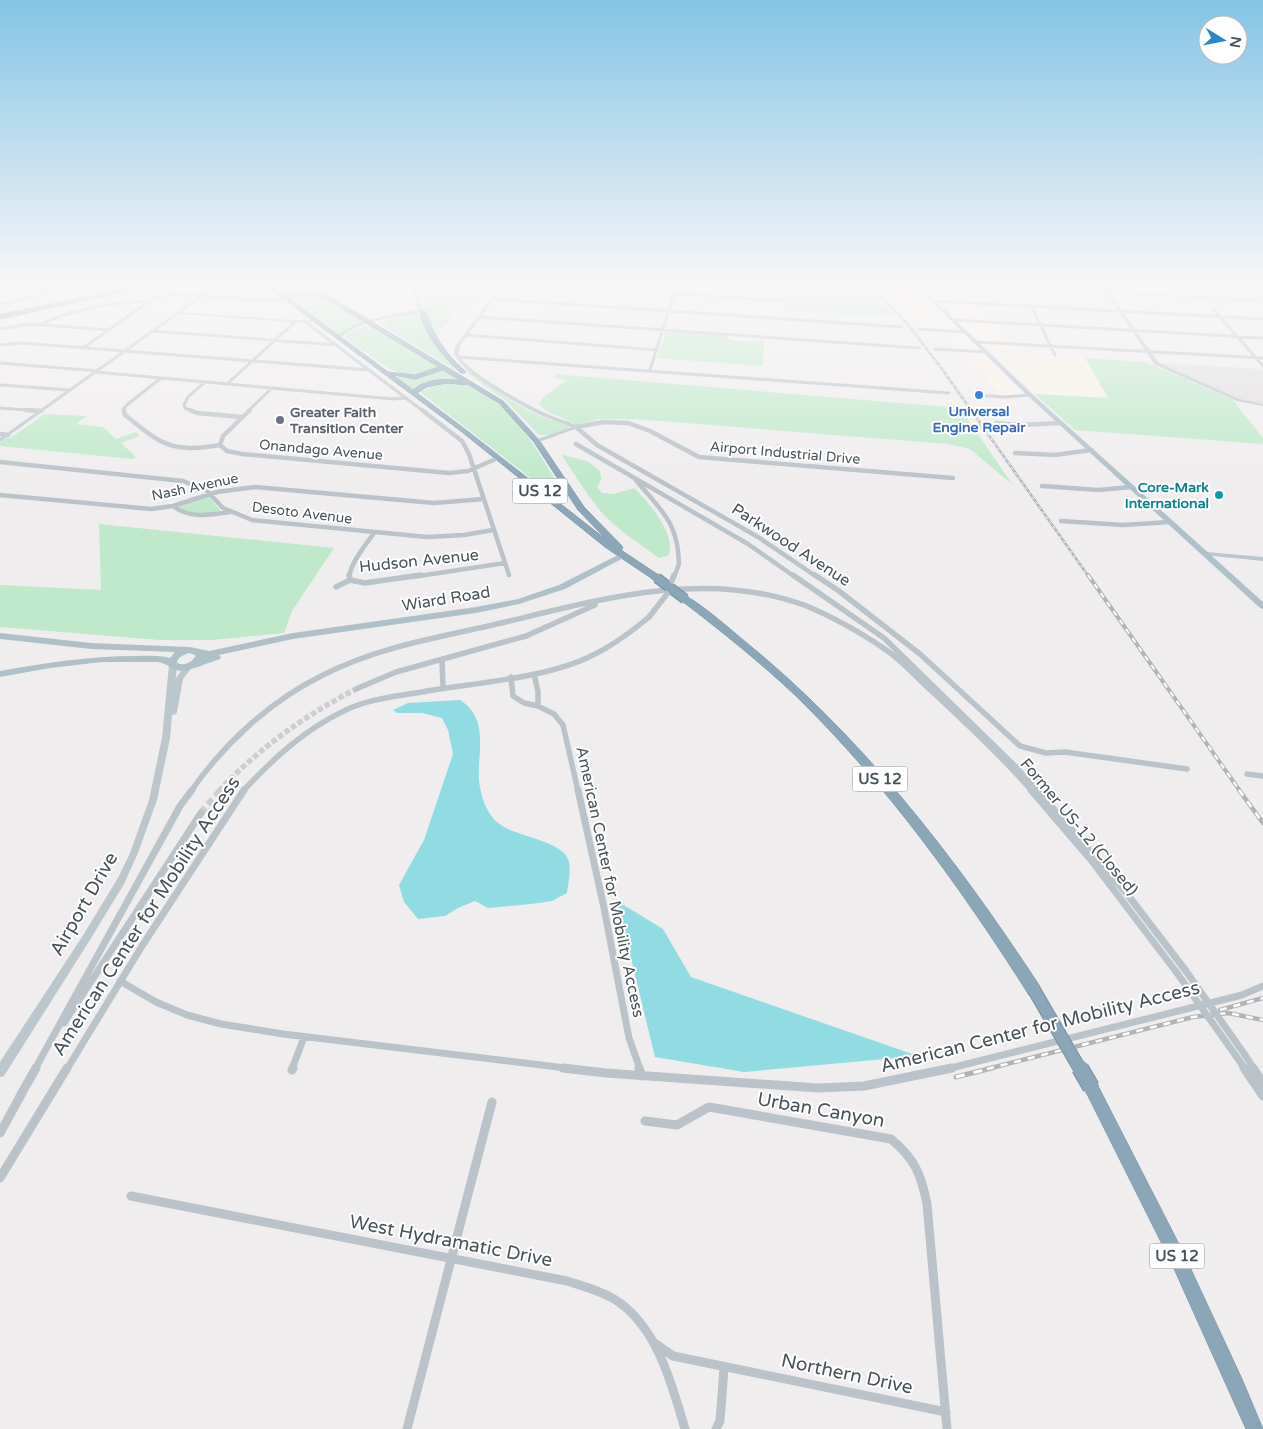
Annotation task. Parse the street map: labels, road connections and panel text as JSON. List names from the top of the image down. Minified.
{"streets":{"highway":["US 12"],"main road":["Wiard Road"],"street":["Onandago Avenue","Airport Industrial Drive","Nash Avenue","Desoto Avenue","Parkwood Avenue","Hudson Avenue","Former US-12 (Closed)","American Center for Mobility Access","Airport Drive","Urban Canyon","West Hydramatic Drive","Northern Drive"]},"crossings":[["Onandago Avenue","US 12"],["Airport Industrial Drive","US 12"],["Airport Industrial Drive","Parkwood Avenue"],["Nash Avenue","Desoto Avenue"],["US 12","Wiard Road"],["Desoto Avenue","Hudson Avenue"],["Wiard Road","Airport Drive"],["Urban Canyon","Northern Drive"],["West Hydramatic Drive","Northern Drive"]],"places":["Universal Engine Repair","Greater Faith Transition Center","Core-Mark International"],"north":"right"}
